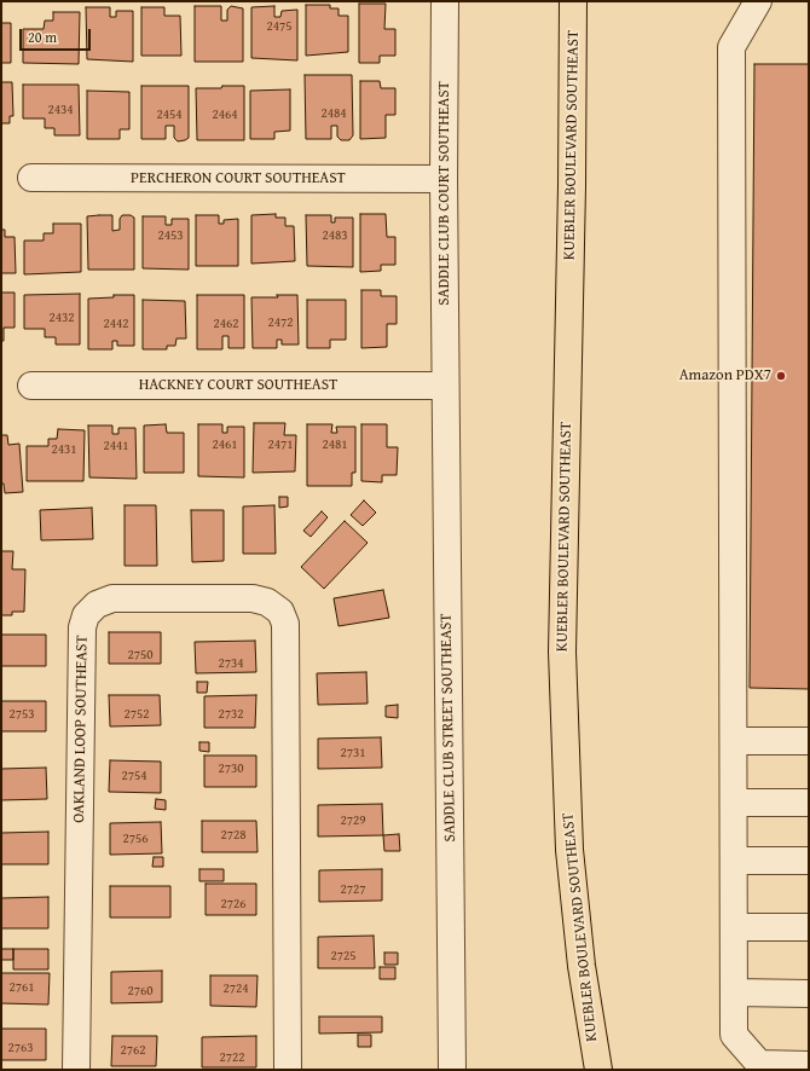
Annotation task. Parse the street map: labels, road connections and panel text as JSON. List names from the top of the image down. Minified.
{"streets":{"main road":["KUEBLER BOULEVARD SOUTHEAST"],"street":["PERCHERON COURT SOUTHEAST","SADDLE CLUB COURT SOUTHEAST","HACKNEY COURT SOUTHEAST","SADDLE CLUB STREET SOUTHEAST","OAKLAND LOOP SOUTHEAST"]},"crossings":[["PERCHERON COURT SOUTHEAST","SADDLE CLUB COURT SOUTHEAST"],["SADDLE CLUB COURT SOUTHEAST","HACKNEY COURT SOUTHEAST"],["SADDLE CLUB COURT SOUTHEAST","SADDLE CLUB STREET SOUTHEAST"],["HACKNEY COURT SOUTHEAST","SADDLE CLUB STREET SOUTHEAST"]],"places":["Amazon PDX7"],"house_numbers":["2475","2434","2484","2454","2464","2453","2483","2432","2472","2442","2462","2461","2471","2481","2441","2431","2750","2734","2753","2752","2732","2731","2730","2754","2729","2728","2756","2727","2726","2725","2761","2724","2760","2763","2762","2722"],"scale_bar":"20 m"}
